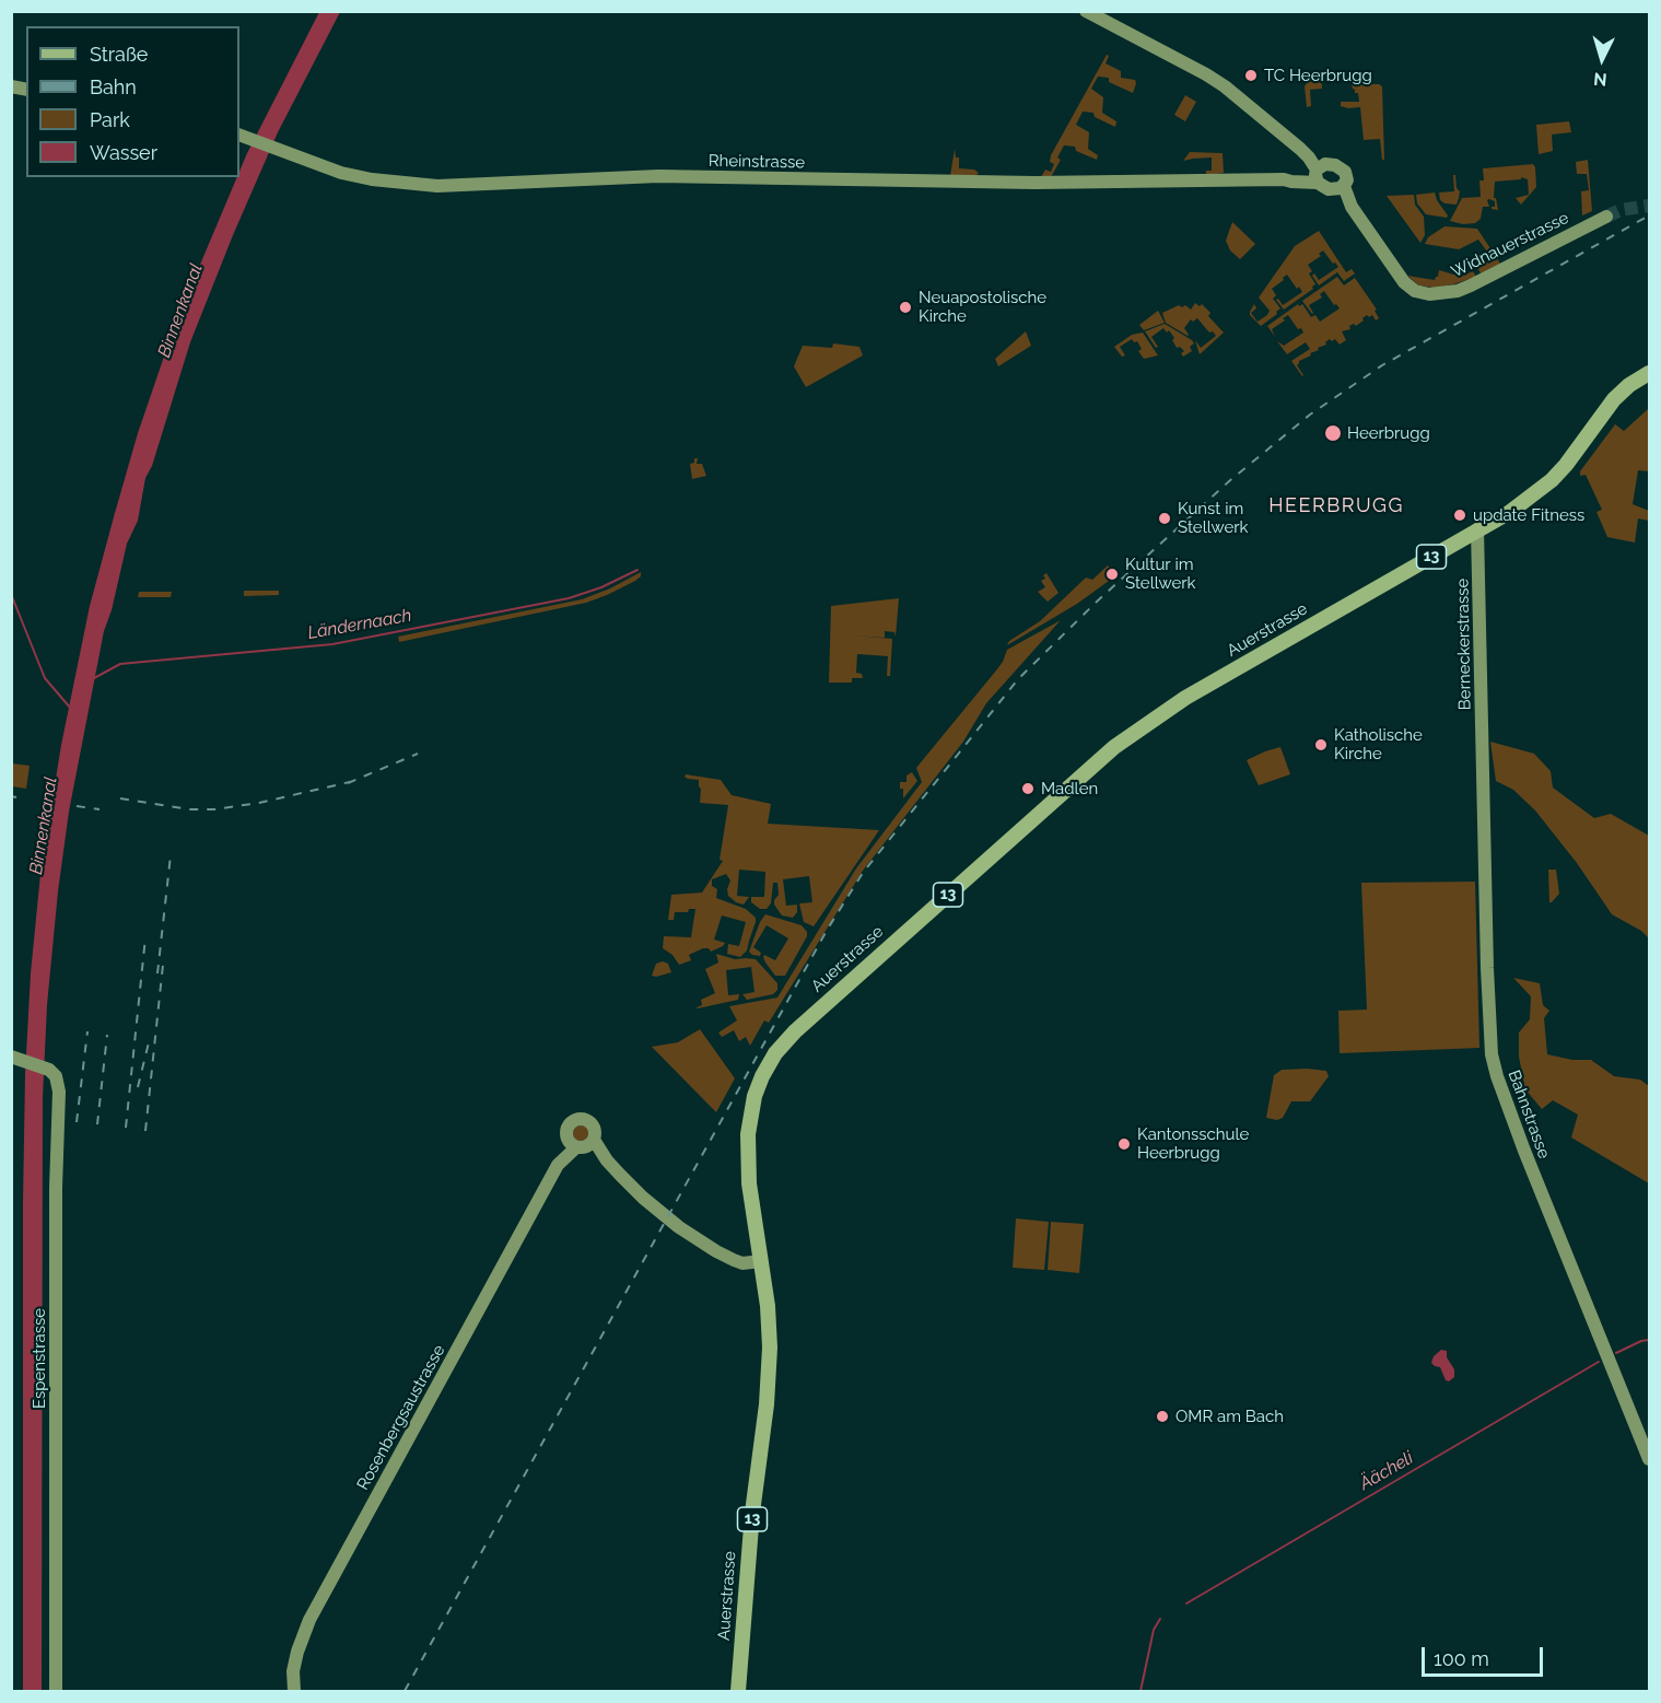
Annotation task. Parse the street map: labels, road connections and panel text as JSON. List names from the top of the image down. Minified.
{"streets":{"main road":["13","Auerstrasse"],"street":["Rheinstrasse","Widnauerstrasse","Berneckerstrasse","Bahnstrasse","Espenstrasse","Rosenbergsaustrasse"]},"crossings":[["Rheinstrasse","Widnauerstrasse"],["13","Auerstrasse"],["13","Berneckerstrasse"],["Auerstrasse","Berneckerstrasse"],["Auerstrasse","Rosenbergsaustrasse"],["Berneckerstrasse","Bahnstrasse"]],"districts":["HEERBRUGG"],"water":["Binnenkanal","Ländernaach","Äächeli"],"places":["TC Heerbrugg","Neuapostolische Kirche","Heerbrugg","update Fitness","Kunst im Stellwerk","Kultur im Stellwerk","Katholische Kirche","Madlen","Kantonsschule Heerbrugg","OMR am Bach"],"legend":["Straße","Bahn","Park","Wasser"],"scale_bar":"100 m","north":"bottom"}
